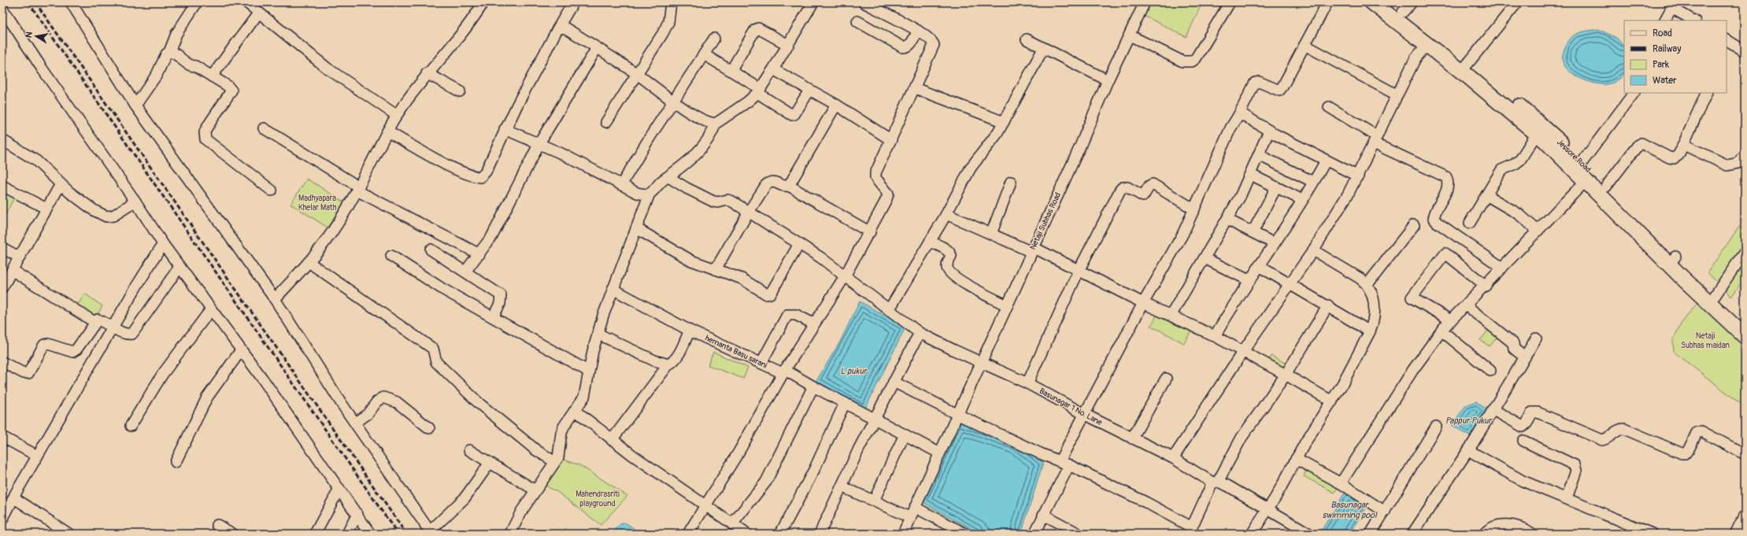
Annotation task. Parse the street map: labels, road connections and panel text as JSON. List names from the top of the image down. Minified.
{"streets":{"highway":["Jessore Road"],"street":["Netaji Subhas Road","hemanta Basu sarani","Basunagar 1 No. Lane"]},"crossings":[["Netaji Subhas Road","Basunagar 1 No. Lane"]],"water":["L pukur","Pappur Pukur","Basunagar swimming pool"],"parks":["Madhyapara Khelar Math","Netaji Subhas maidan","Mahendrasriti playground"],"legend":["Road","Railway","Park","Water"],"north":"left"}
